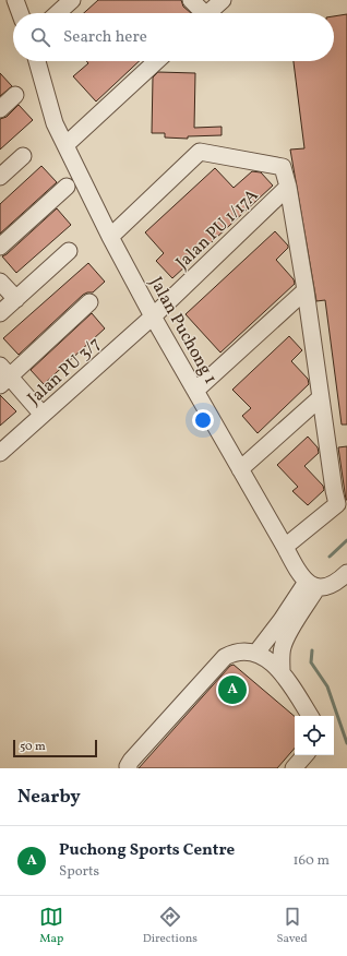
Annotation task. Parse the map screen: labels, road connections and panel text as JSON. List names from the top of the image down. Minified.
{"streets":{"street":["Jalan PU 1/17A","Jalan Puchong 1","Jalan PU 3/7"]},"crossings":[["Jalan PU 1/17A","Jalan Puchong 1"],["Jalan PU 1/17A","Jalan PU 3/7"],["Jalan Puchong 1","Jalan PU 3/7"]],"scale_bar":"50 m","page":{"search":"Search here","pins":"A","scale":"50 m","heading":"Nearby","list":[{"mark":"A","name":"Puchong Sports Centre","note":"Sports","value":"160 m"}],"nav":["Map","Directions","Saved"]}}
